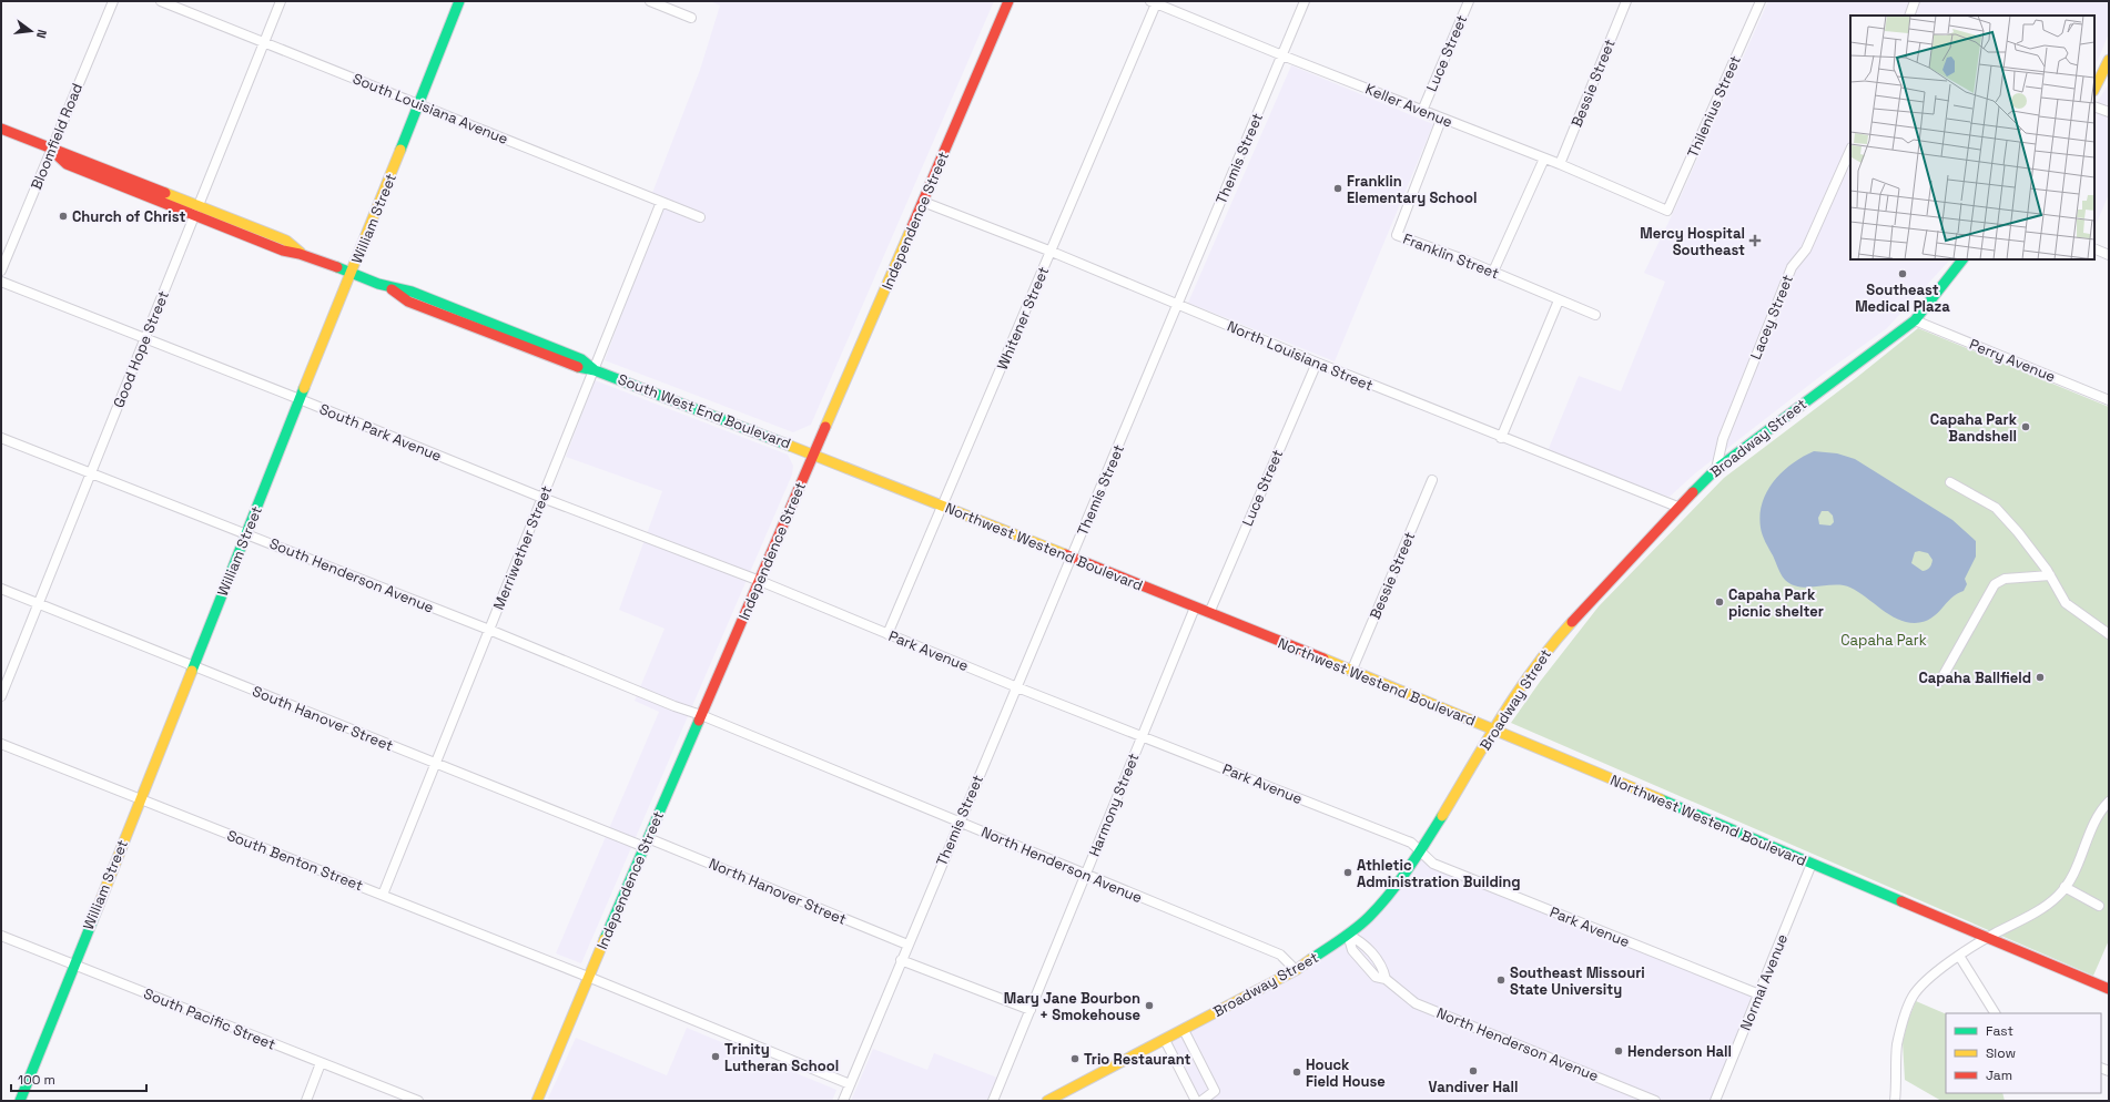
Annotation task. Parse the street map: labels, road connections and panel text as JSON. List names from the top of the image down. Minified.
{"streets":{"street":["Luce Street","Bessie Street","Keller Avenue","Thilenius Street","South Louisiana Avenue","Bloomfield Road","Themis Street","William Street","Independence Street","Franklin Street","Lacey Street","Whitener Street","Good Hope Street","North Louisiana Street","Perry Avenue","South West End Boulevard","South Park Avenue","Broadway Street","Northwest Westend Boulevard","Merriwether Street","South Henderson Avenue","Park Avenue","South Hanover Street","Harmony Street","South Benton Street","North Henderson Avenue","North Hanover Street","Normal Avenue","South Pacific Street"]},"crossings":[["Luce Street","Keller Avenue"],["Luce Street","Franklin Street"],["Luce Street","North Louisiana Street"],["Luce Street","Northwest Westend Boulevard"],["Bessie Street","Keller Avenue"],["Bessie Street","Northwest Westend Boulevard"],["Keller Avenue","Thilenius Street"],["Keller Avenue","Themis Street"],["Keller Avenue","Franklin Street"],["Keller Avenue","Whitener Street"],["South Louisiana Avenue","William Street"],["South Louisiana Avenue","Good Hope Street"],["South Louisiana Avenue","Merriwether Street"],["Bloomfield Road","South West End Boulevard"],["Themis Street","North Louisiana Street"],["Themis Street","Northwest Westend Boulevard"],["Themis Street","Park Avenue"],["Themis Street","South Benton Street"],["Themis Street","North Henderson Avenue"],["Themis Street","North Hanover Street"],["William Street","South West End Boulevard"],["William Street","South Park Avenue"],["William Street","South Henderson Avenue"],["William Street","South Hanover Street"],["William Street","South Benton Street"],["William Street","South Pacific Street"],["Independence Street","North Louisiana Street"],["Independence Street","South West End Boulevard"],["Independence Street","South Park Avenue"],["Independence Street","Northwest Westend Boulevard"],["Independence Street","South Henderson Avenue"],["Independence Street","Park Avenue"],["Independence Street","South Hanover Street"],["Independence Street","South Benton Street"],["Independence Street","North Henderson Avenue"],["Independence Street","North Hanover Street"],["Lacey Street","Broadway Street"],["Whitener Street","North Louisiana Street"],["Whitener Street","Northwest Westend Boulevard"],["Whitener Street","Park Avenue"],["Good Hope Street","South West End Boulevard"],["Good Hope Street","South Park Avenue"],["Good Hope Street","South Henderson Avenue"],["Good Hope Street","South Hanover Street"],["North Louisiana Street","Broadway Street"],["Perry Avenue","Broadway Street"],["South West End Boulevard","Northwest Westend Boulevard"],["South West End Boulevard","Merriwether Street"],["South Park Avenue","Merriwether Street"],["South Park Avenue","Park Avenue"],["Broadway Street","Northwest Westend Boulevard"],["Broadway Street","Park Avenue"],["Broadway Street","North Henderson Avenue"],["Northwest Westend Boulevard","Harmony Street"],["Northwest Westend Boulevard","Normal Avenue"],["Merriwether Street","South Henderson Avenue"],["Merriwether Street","South Hanover Street"],["Merriwether Street","South Benton Street"],["South Henderson Avenue","North Henderson Avenue"],["Park Avenue","Harmony Street"],["Park Avenue","Normal Avenue"],["South Hanover Street","North Hanover Street"],["Harmony Street","North Henderson Avenue"]],"parks":["Capaha Park"],"places":{"other":["Franklin Elementary School","Church of Christ","Southeast Medical Plaza","Capaha Park Bandshell","Capaha Park picnic shelter","Capaha Ballfield","Athletic Administration Building","Southeast Missouri State University","Mary Jane Bourbon + Smokehouse","Henderson Hall","Trinity Lutheran School","Trio Restaurant","Vandiver Hall","Houck Field House"],"health":["Mercy Hospital Southeast"]},"legend":["Fast","Slow","Jam"],"scale_bar":"100 m","north":"right"}
